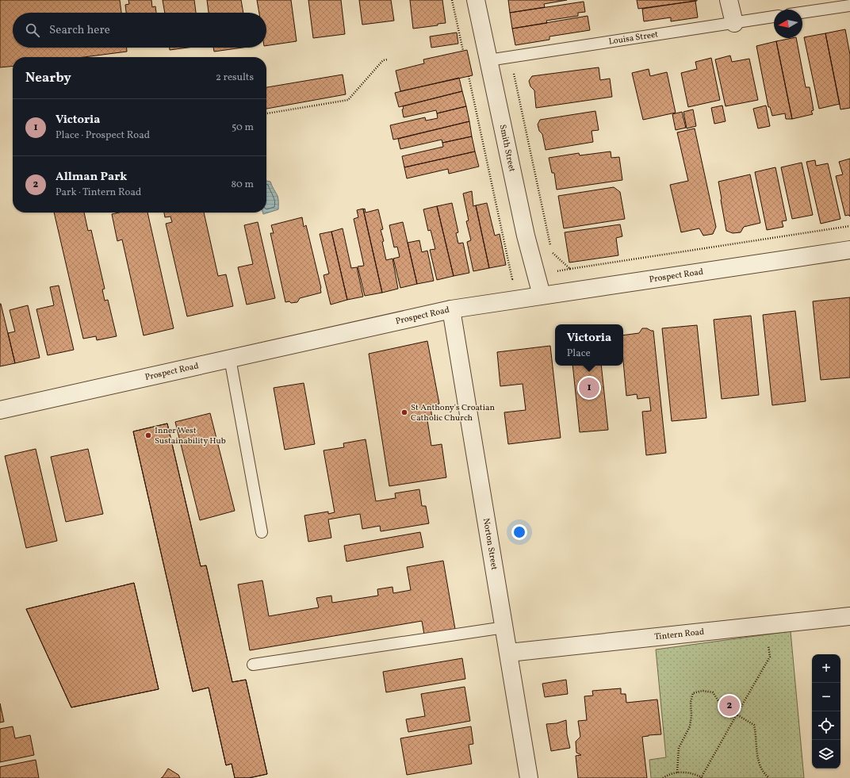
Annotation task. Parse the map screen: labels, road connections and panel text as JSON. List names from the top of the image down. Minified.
{"streets":{"street":["Smith Street","Prospect Road","Norton Street","Tintern Road"],"lane":["Louisa Street"]},"crossings":[["Louisa Street","Smith Street"],["Smith Street","Prospect Road"],["Prospect Road","Norton Street"],["Norton Street","Tintern Road"]],"places":["St Anthony's Croatian Catholic Church","Inner West Sustainability Hub"],"north":"left","page":{"search":"Search here","heading":["Nearby","2 results"],"list":[{"mark":"1","name":"Victoria","note":"Place · Prospect Road","value":"50 m"},{"mark":"2","name":"Allman Park","note":"Park · Tintern Road","value":"80 m"}],"popup":["Victoria","Place"],"pins":["1","2"],"map_buttons":["+","−"]}}
